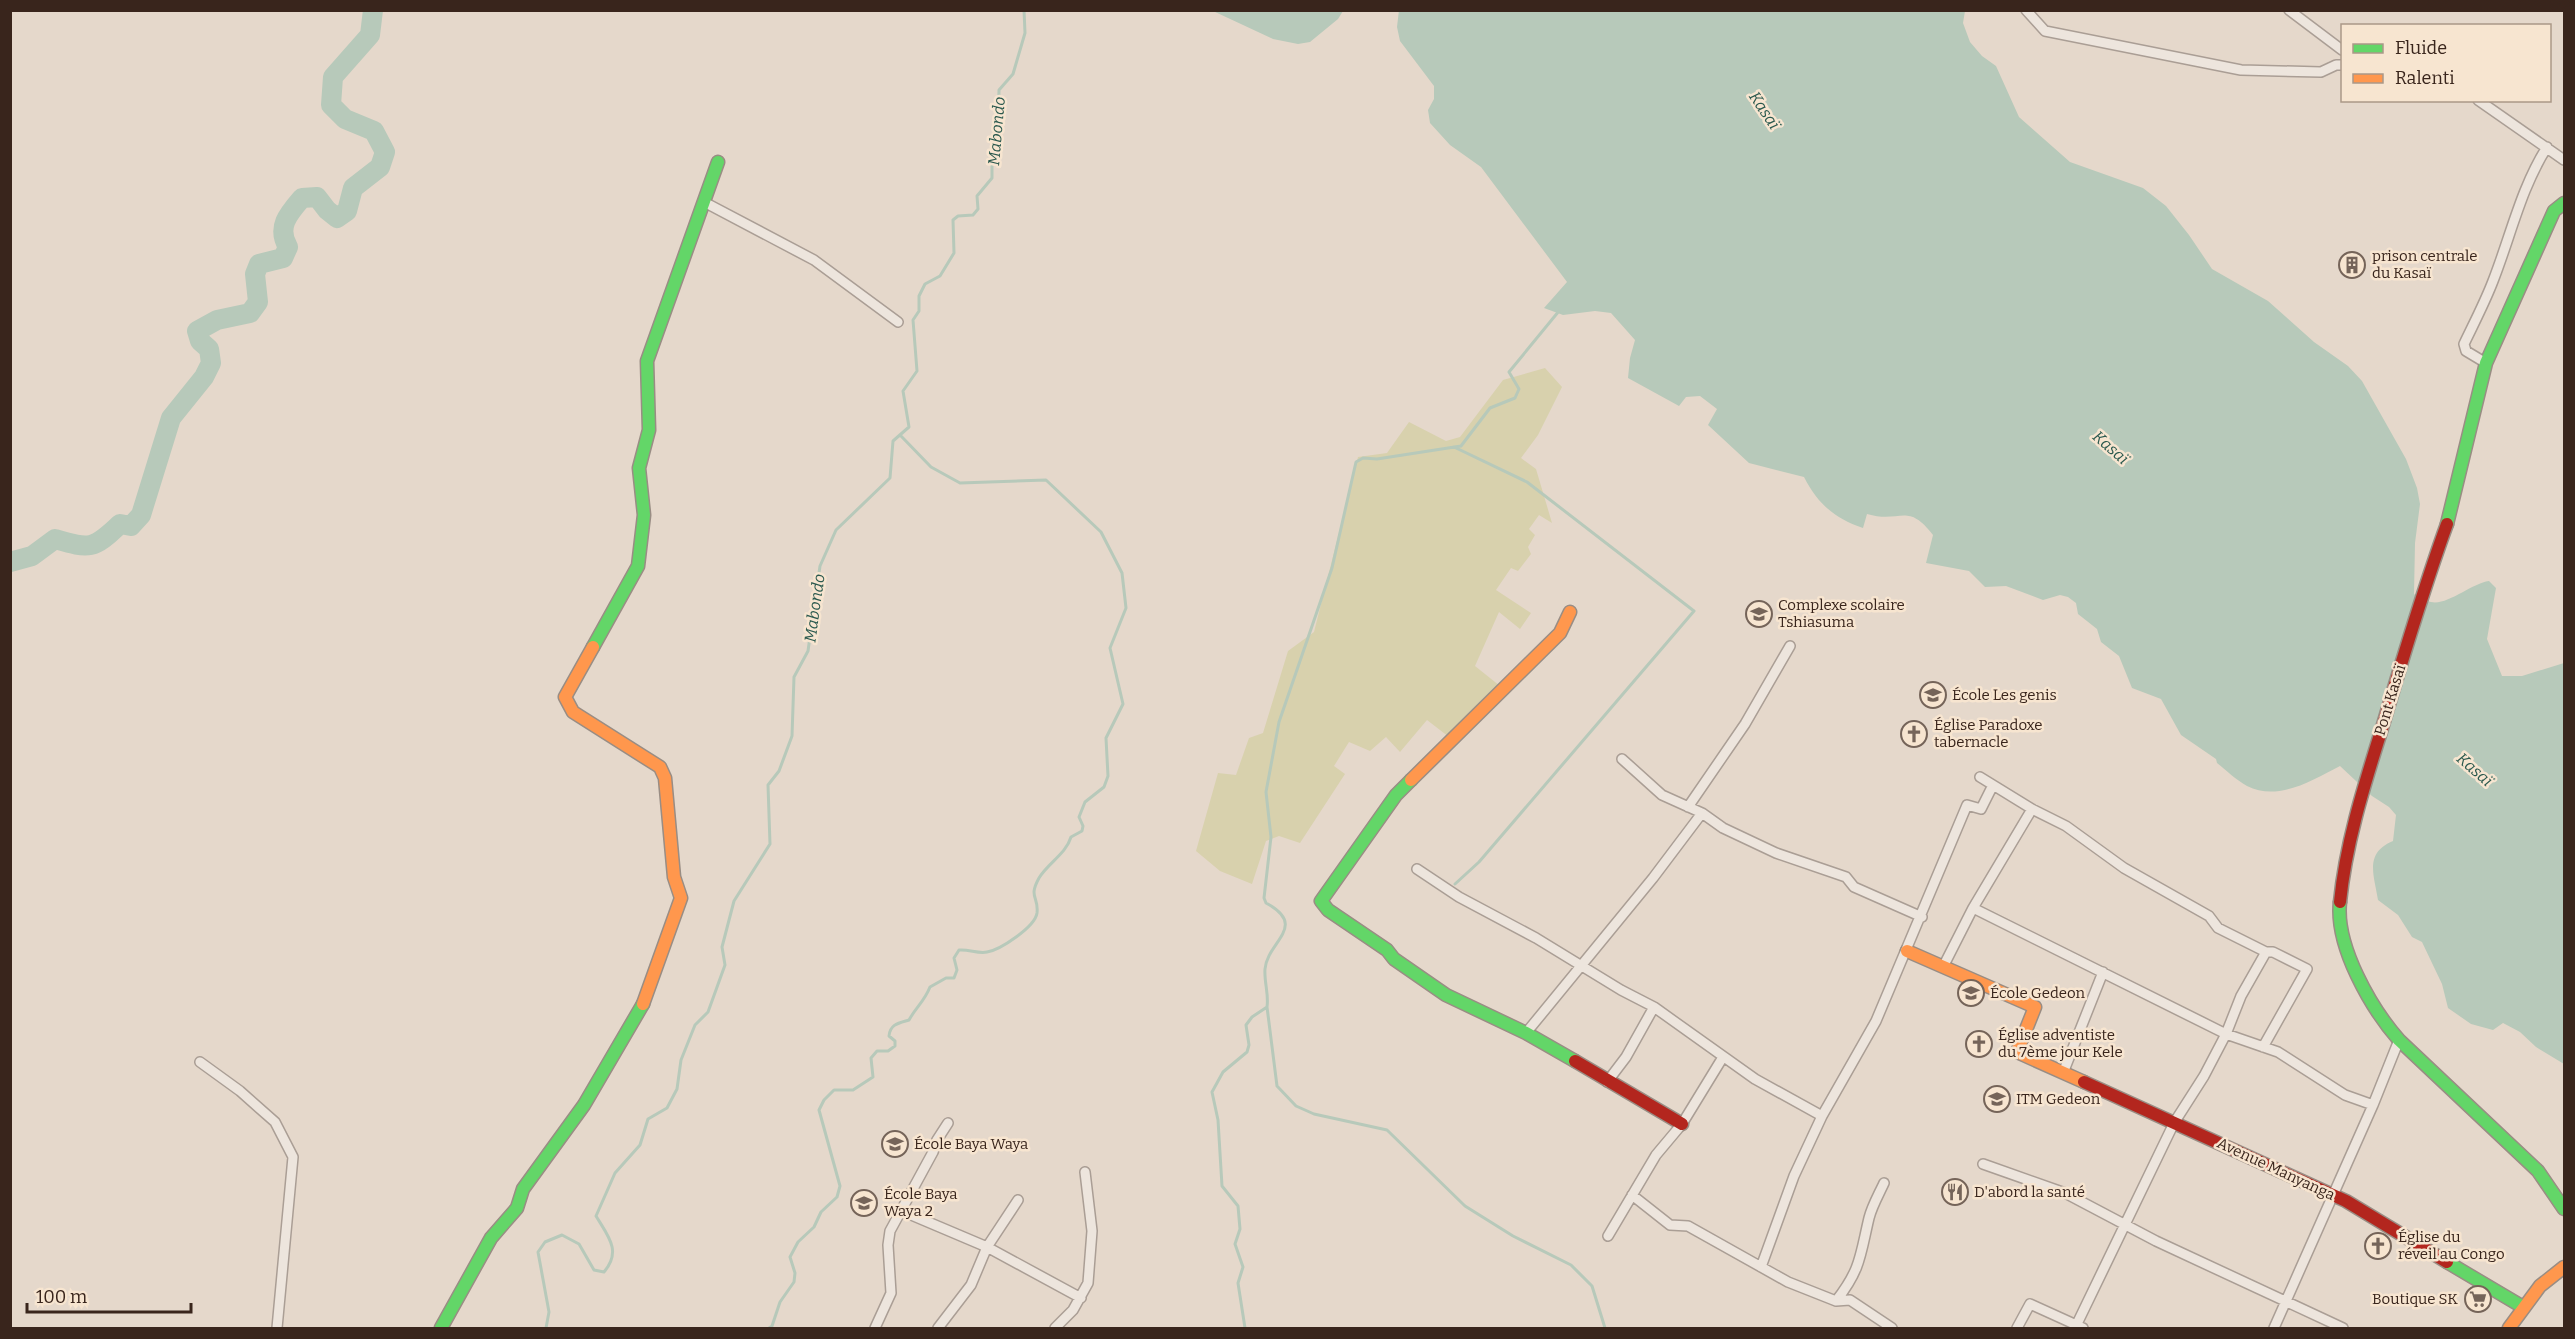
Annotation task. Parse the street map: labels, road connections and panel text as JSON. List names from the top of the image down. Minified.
{"streets":{"main road":["Pont Kasaï","Avenue Manyanga"]},"water":["Kasaï","Mabondo"],"places":{"building":["prison centrale du Kasaï"],"school or university":["Complexe scolaire Tshiasuma","École Les genis","École Gedeon","ITM Gedeon","École Baya Waya","École Baya Waya 2"],"church":["Église Paradoxe tabernacle","Église adventiste du 7ème jour Kele","Église du réveil au Congo"],"restaurant":["D'abord la santé"],"supermarket":["Boutique SK"]},"legend":["Fluide","Ralenti"],"scale_bar":"100 m"}
